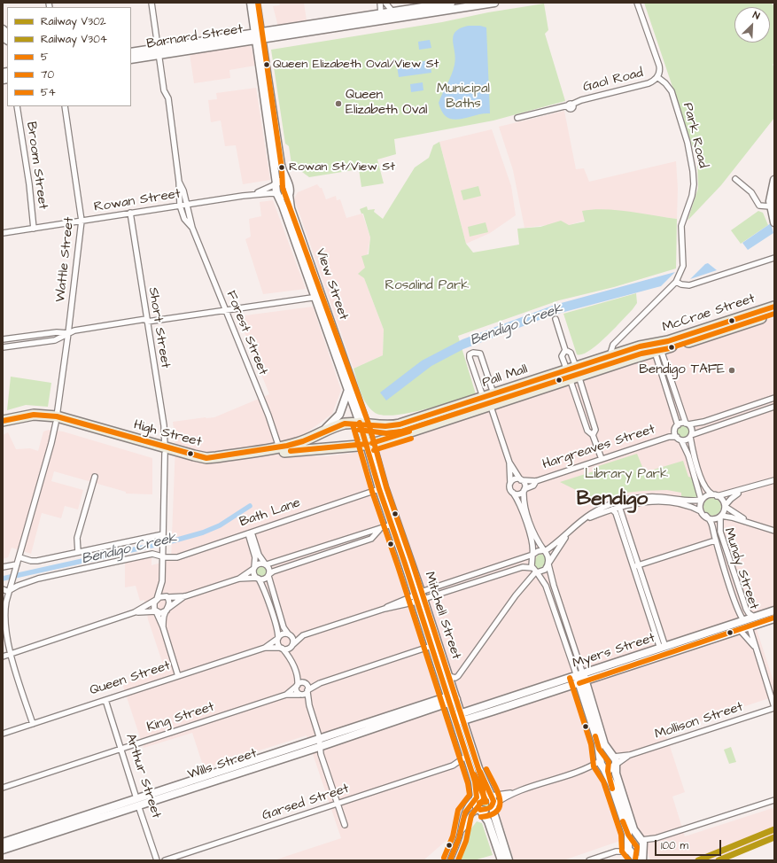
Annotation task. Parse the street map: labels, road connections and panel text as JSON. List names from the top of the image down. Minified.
{"streets":{"highway":["View Street","McCrae Street","Pall Mall","High Street"],"main road":["Barnard Street","Mundy Street","Mitchell Street","Myers Street","Wills Street"],"street":["Gaol Road","Park Road","Broom Street","Rowan Street","Wattle Street","Short Street","Forest Street","Hargreaves Street","Bath Lane","Queen Street","King Street","Mollison Street","Arthur Street","Garsed Street"]},"crossings":[["Barnard Street","Forest Street"],["Gaol Road","Park Road"],["Broom Street","Rowan Street"],["Rowan Street","Wattle Street"],["Rowan Street","View Street"],["Rowan Street","Short Street"],["Rowan Street","Forest Street"],["Wattle Street","High Street"],["Wattle Street","Bath Lane"],["Wattle Street","Queen Street"],["View Street","Pall Mall"],["View Street","High Street"],["View Street","Mitchell Street"],["McCrae Street","Pall Mall"],["Short Street","High Street"],["Short Street","Bath Lane"],["Forest Street","High Street"],["Pall Mall","High Street"],["Pall Mall","Mitchell Street"],["High Street","Mitchell Street"],["Bath Lane","Mitchell Street"],["Mundy Street","Myers Street"],["Mundy Street","Mollison Street"],["Mitchell Street","Myers Street"],["Mitchell Street","Wills Street"],["Mitchell Street","Garsed Street"],["Queen Street","Arthur Street"],["King Street","Arthur Street"],["Wills Street","Arthur Street"]],"districts":["Bendigo"],"water":["Bendigo Creek"],"parks":["Municipal Baths","Rosalind Park","Library Park"],"places":["Queen Elizabeth Oval/View St","Queen Elizabeth Oval","Rowan St/View St","Bendigo TAFE"],"lines":["transit line 54","transit line 5","transit line 70","rail line V302","rail line V304"],"legend":["Railway V302","Railway V304","5","70","54"],"scale_bar":"100 m","north":"top right"}
